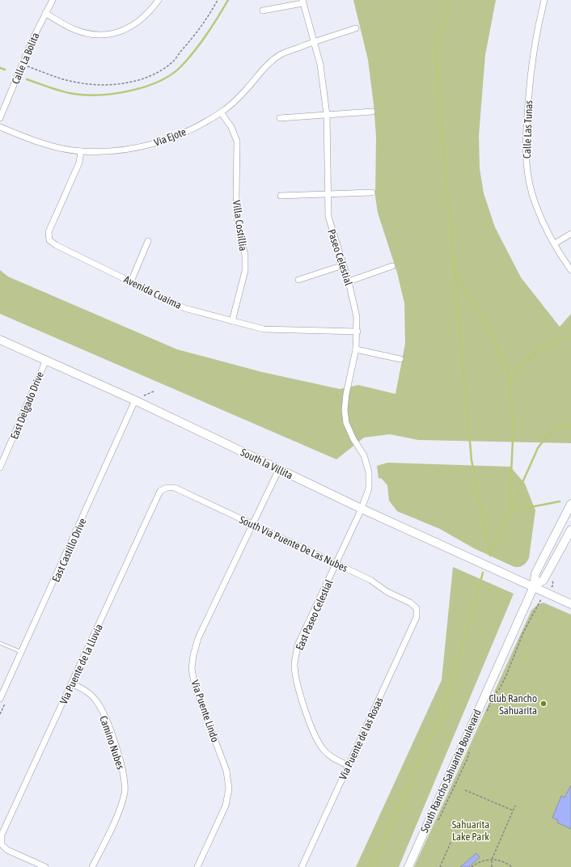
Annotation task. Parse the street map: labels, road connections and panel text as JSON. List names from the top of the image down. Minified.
{"streets":{"street":["Calle La Bolita","Calle Las Tunas","Via Ejote","Villa Costillia","Paseo Celestial","Avenida Cuaima","East Delgado Drive","South la Villita","South Via Puente De Las Nubes","East Castillo Drive","East Paseo Celestial","Via Puente de la Lluvia","Via Puente Lindo","Via Puente de las Rosas","Camino Nubes","South Rancho Sahuarita Boulevard"]},"crossings":[["Via Ejote","Villa Costillia"],["Via Ejote","Paseo Celestial"],["Via Ejote","Avenida Cuaima"],["Villa Costillia","Avenida Cuaima"],["Paseo Celestial","Avenida Cuaima"],["Paseo Celestial","South la Villita"],["Paseo Celestial","East Paseo Celestial"],["East Delgado Drive","South la Villita"],["South la Villita","East Castillo Drive"],["South la Villita","East Paseo Celestial"],["South la Villita","Via Puente Lindo"],["South la Villita","South Rancho Sahuarita Boulevard"],["South Via Puente De Las Nubes","East Paseo Celestial"],["South Via Puente De Las Nubes","Via Puente de la Lluvia"],["South Via Puente De Las Nubes","Via Puente Lindo"],["South Via Puente De Las Nubes","Via Puente de las Rosas"],["East Paseo Celestial","Via Puente de las Rosas"],["Via Puente de la Lluvia","Camino Nubes"]],"parks":["Sahuarita Lake Park"],"places":["Club Rancho Sahuarita"]}
